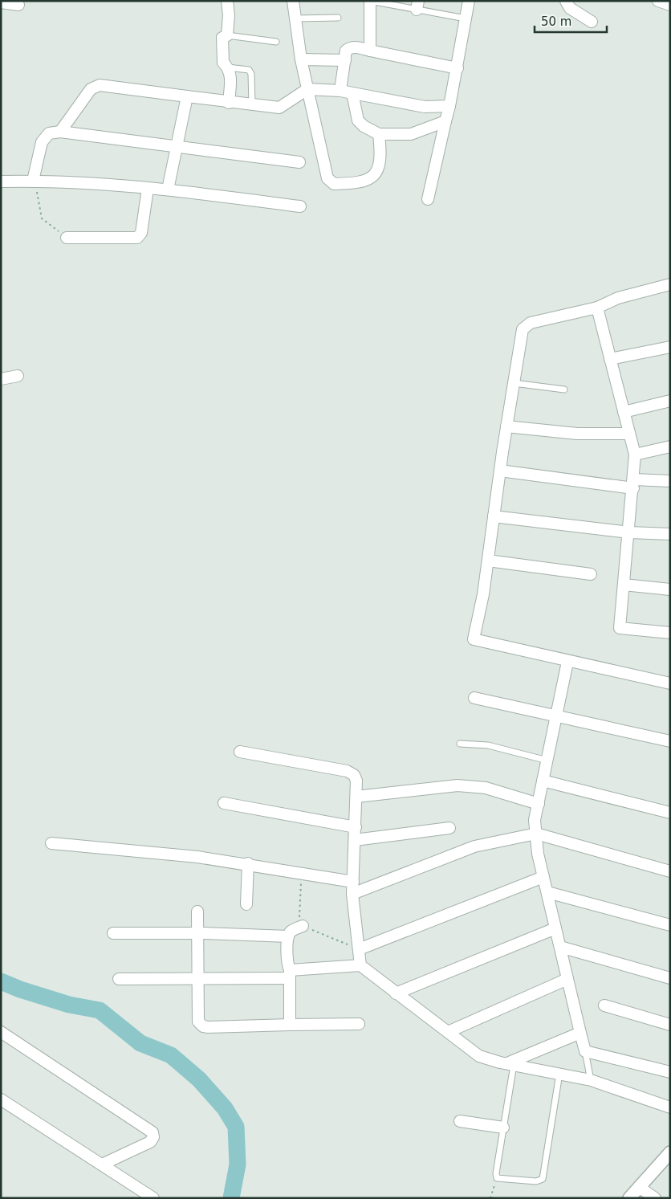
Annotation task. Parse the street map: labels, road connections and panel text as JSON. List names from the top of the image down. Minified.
{"scale_bar":"50 m"}
